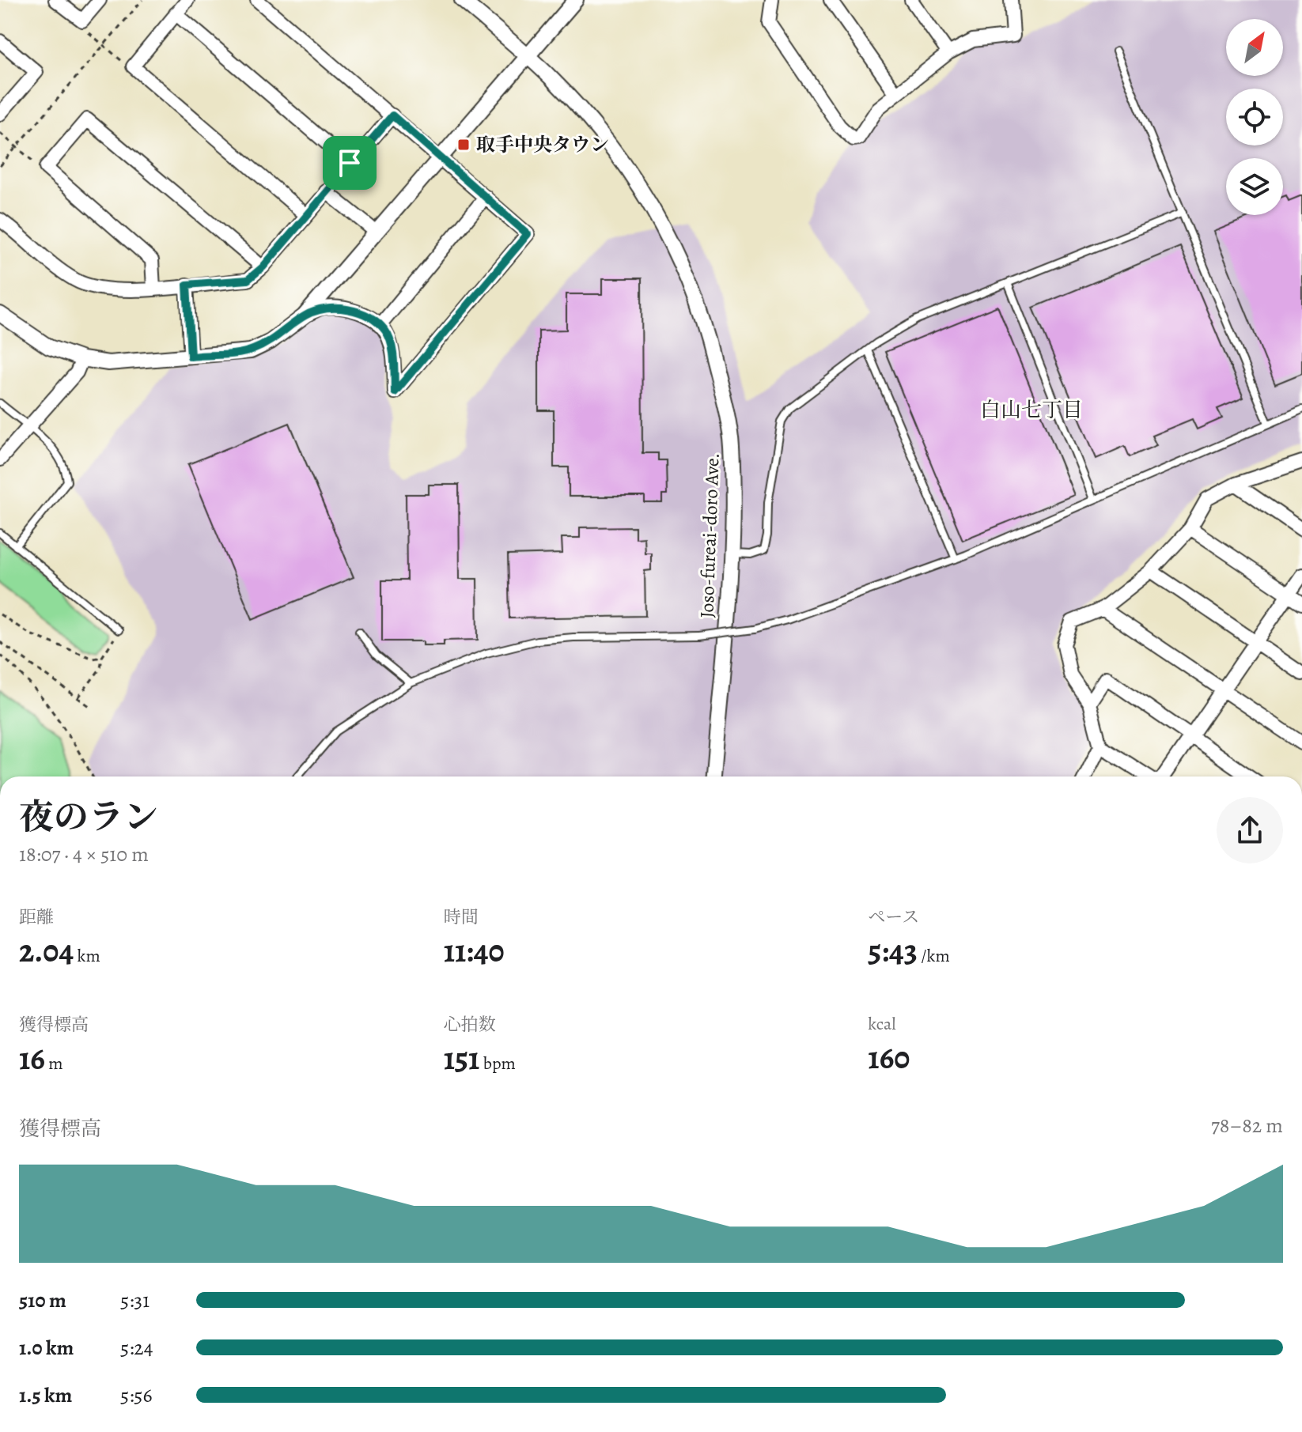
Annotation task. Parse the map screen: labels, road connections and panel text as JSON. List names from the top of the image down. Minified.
{"streets":{"street":["Joso-fureai-doro Ave."]},"districts":["白山七丁目"],"places":{"transit":["取手中央タウン"]},"north":"top right","page":{"heading":["夜のラン","18:07 · 4 × 510 m"],"stats":[["距離","2.04 km"],["時間","11:40"],["ペース","5:43 /km"],["獲得標高","16 m"],["心拍数","151 bpm"],["kcal","160"]],"chart":["獲得標高","78–82 m"],"list":[{"name":"510 m","note":"5:31"},{"name":"1.0 km","note":"5:24"},{"name":"1.5 km","note":"5:56"}]}}
